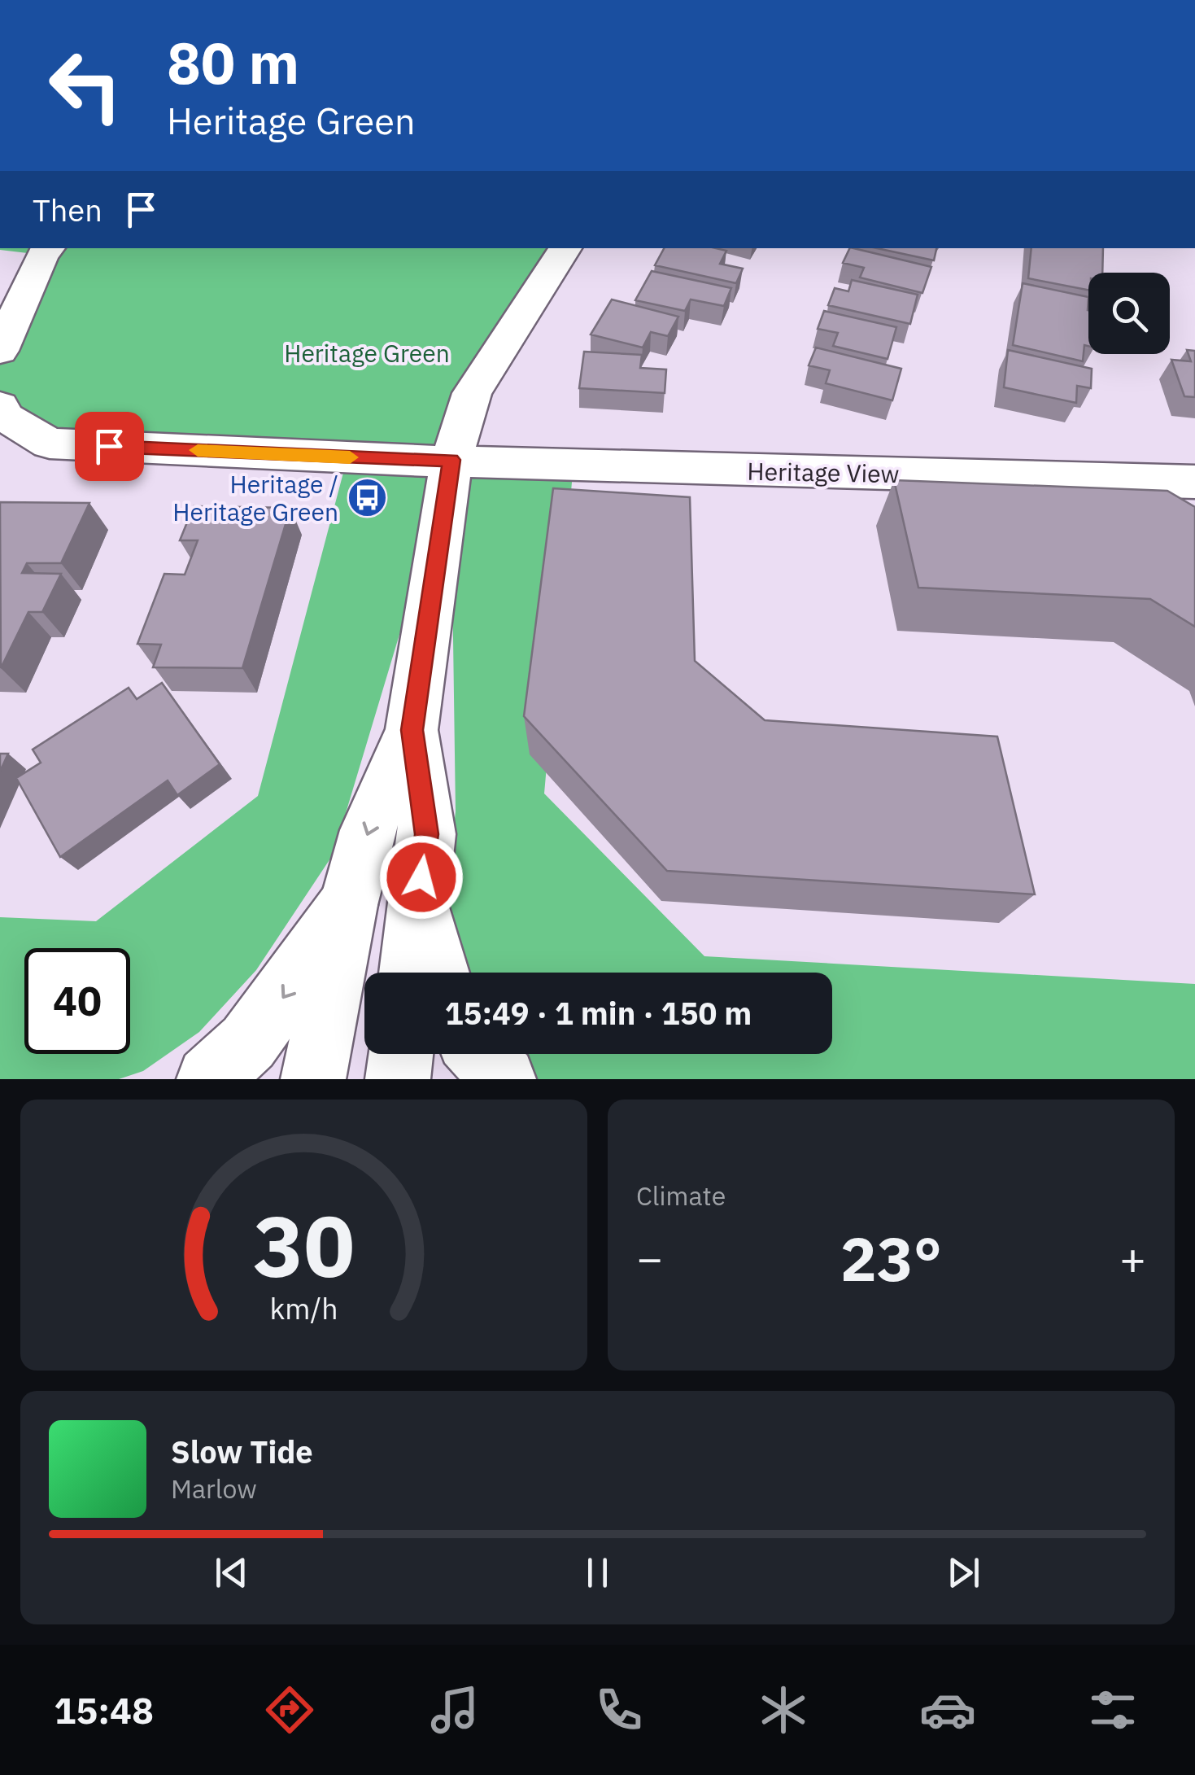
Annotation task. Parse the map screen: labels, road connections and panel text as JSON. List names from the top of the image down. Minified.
{"streets":{"street":["Heritage View"]},"parks":["Heritage Green"],"places":{"bus stop":["Heritage / Heritage Green"]},"page":{"turn":["80 m","Heritage Green"],"then":"Then","limit":"40","trip":"15:49 · 1 min · 150 m","tile":"Climate","heat":["−","23°","+"],"song":["Slow Tide","Marlow"],"tabs":"15:48","gauge":["30","km/h"]}}
